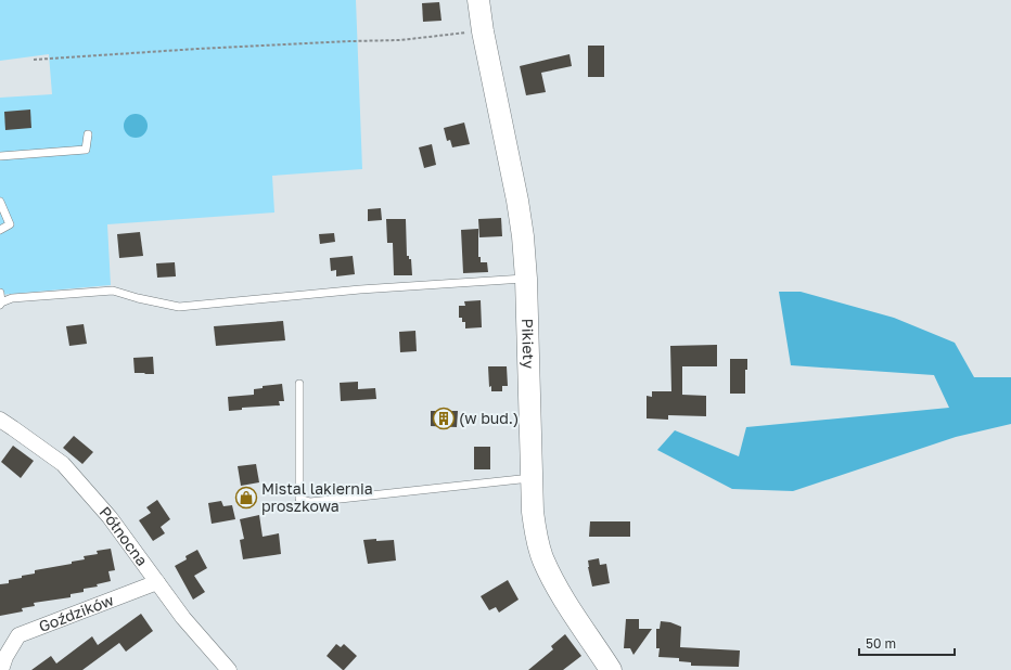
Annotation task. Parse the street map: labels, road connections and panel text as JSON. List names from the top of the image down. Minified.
{"streets":{"street":["Pikiety","Północna","Goździków"]},"crossings":[["Północna","Goździków"]],"places":{"building":["(w bud.)"],"shop":["Mistal lakiernia proszkowa"]},"scale_bar":"50 m"}
